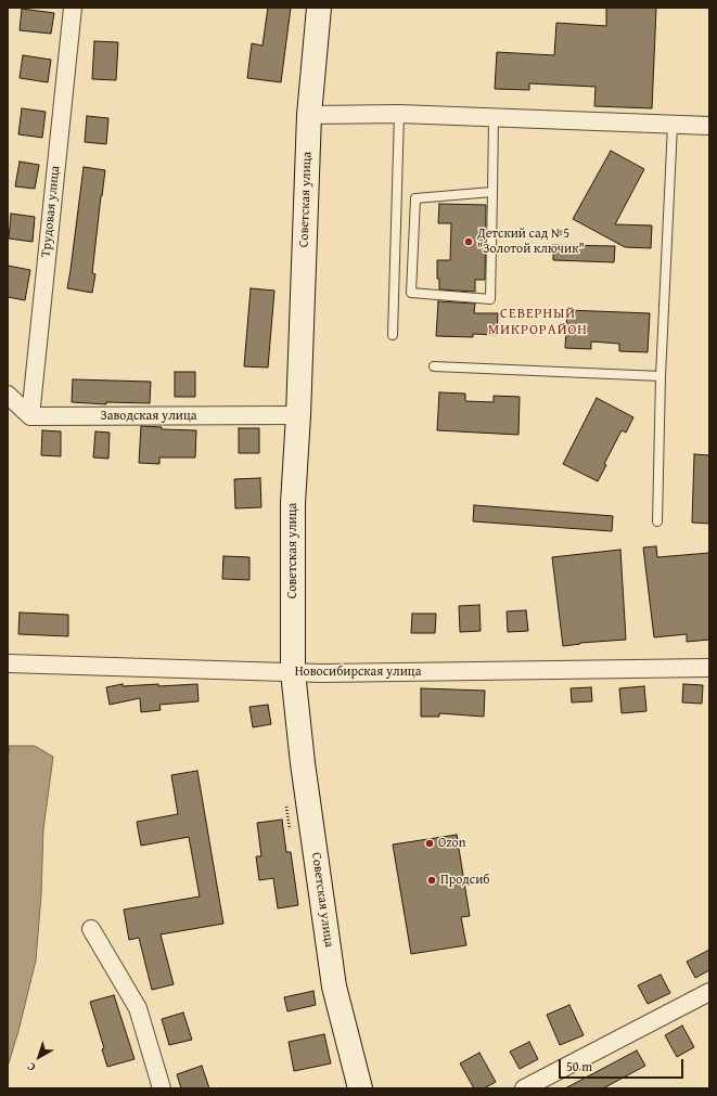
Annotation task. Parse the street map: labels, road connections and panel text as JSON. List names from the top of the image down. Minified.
{"streets":{"main road":["Советская улица"],"street":["Трудовая улица","Заводская улица","Новосибирская улица"]},"crossings":[["Советская улица","Заводская улица"],["Советская улица","Новосибирская улица"],["Трудовая улица","Заводская улица"]],"districts":["СЕВЕРНЫЙ МИКРОРАЙОН"],"places":["Детский сад №5 \"Золотой ключик\"","Ozon","Продсиб"],"scale_bar":"50 m","north":"bottom left"}
